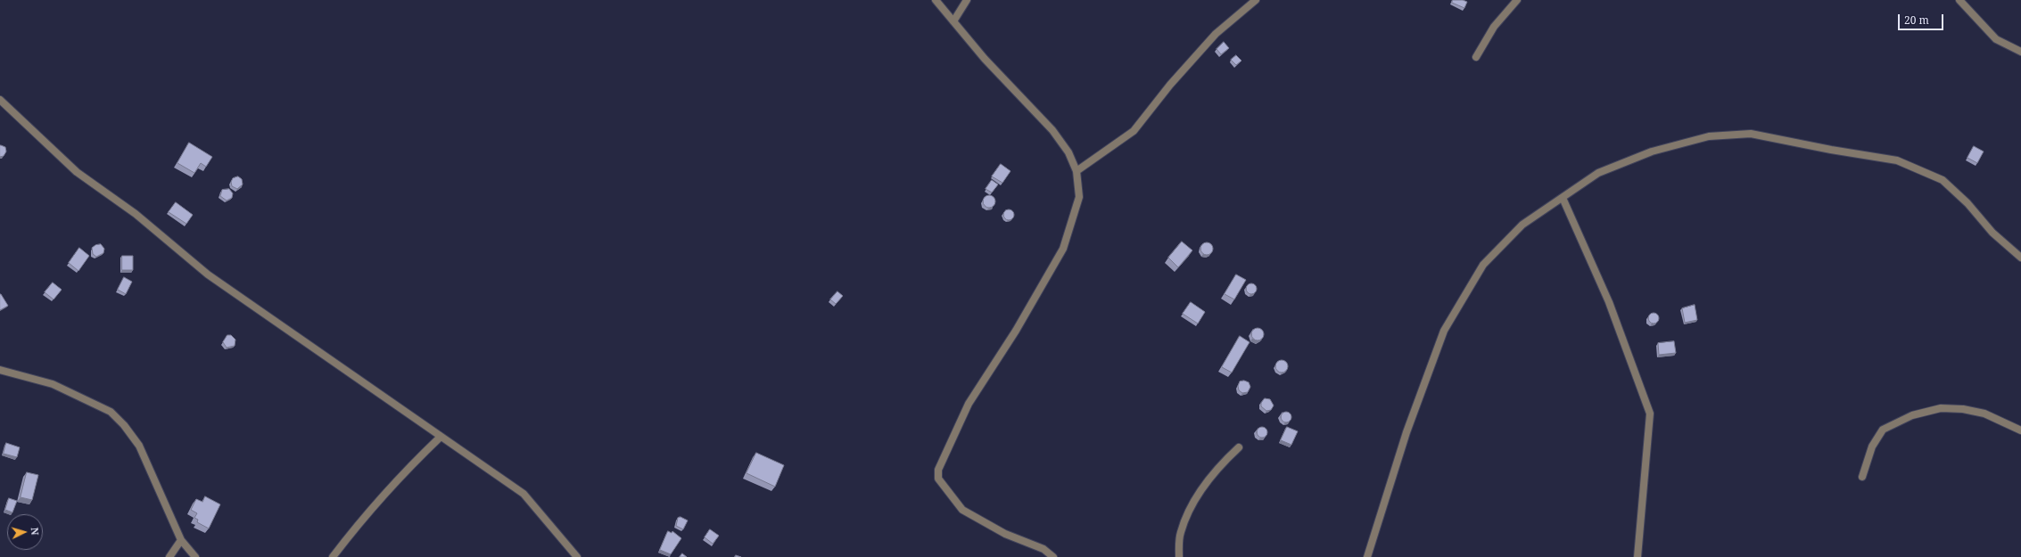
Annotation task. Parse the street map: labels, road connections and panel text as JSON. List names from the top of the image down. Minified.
{"scale_bar":"20 m","north":"right"}
